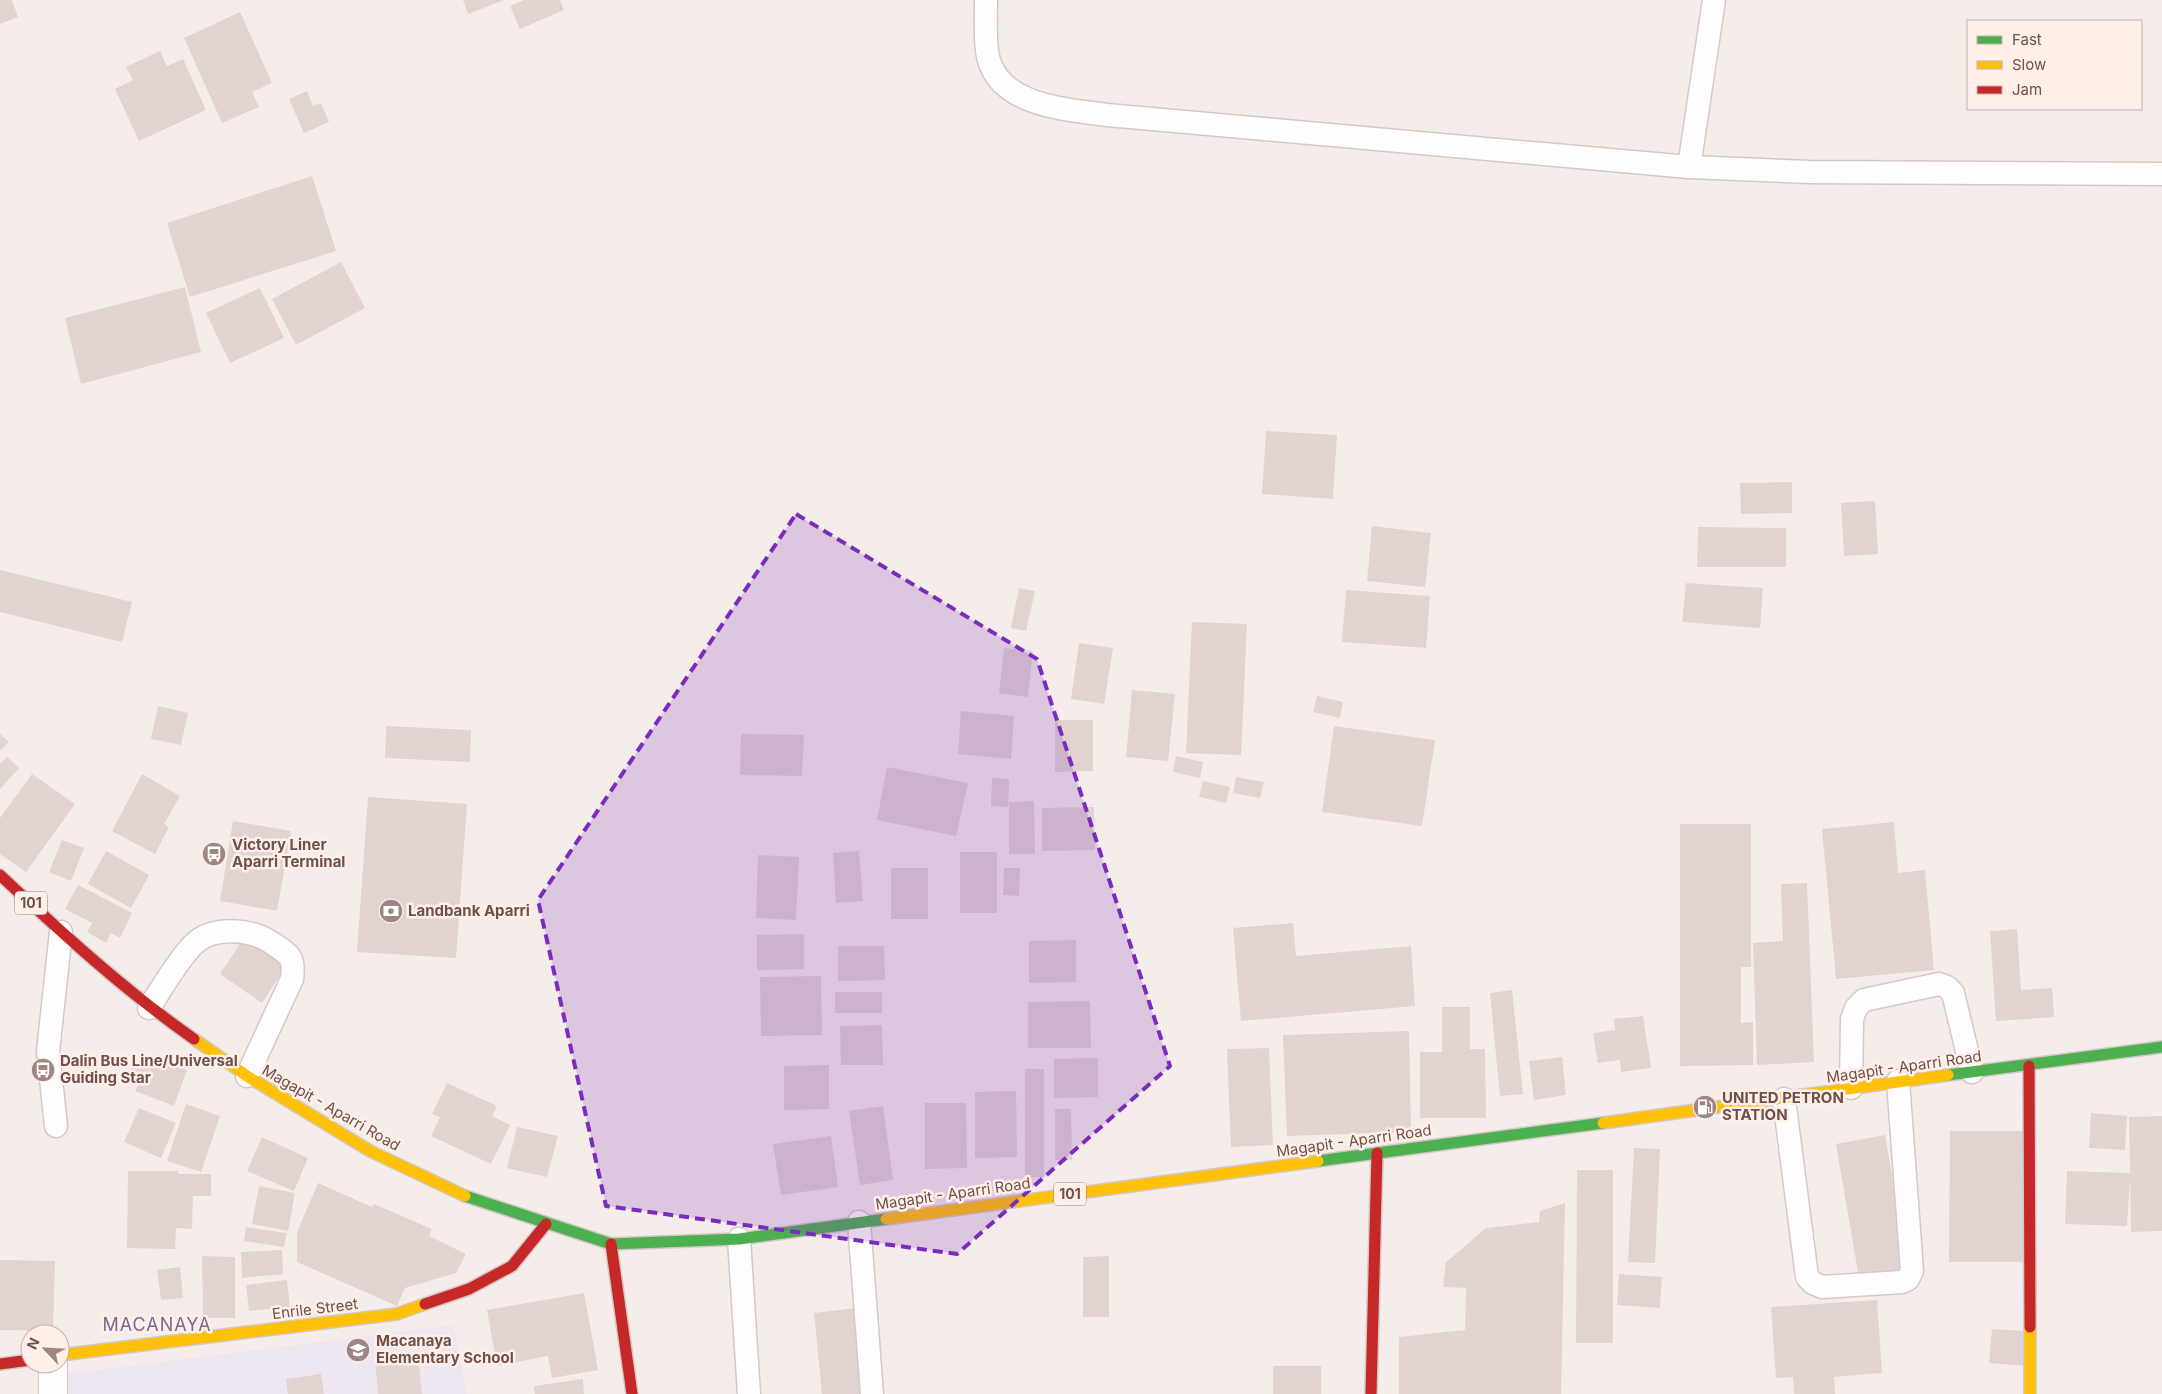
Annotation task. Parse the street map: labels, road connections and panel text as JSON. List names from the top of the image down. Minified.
{"streets":{"main road":["101","Magapit - Aparri Road","Enrile Street"]},"crossings":[["Magapit - Aparri Road","Enrile Street"]],"districts":["MACANAYA"],"places":{"bus stop":["Victory Liner Aparri Terminal","Dalin Bus Line/Universal Guiding Star"],"bank":["Landbank Aparri"],"fuel station":["UNITED PETRON STATION"],"school or university":["Macanaya Elementary School"]},"legend":["Fast","Slow","Jam"],"north":"top left"}
